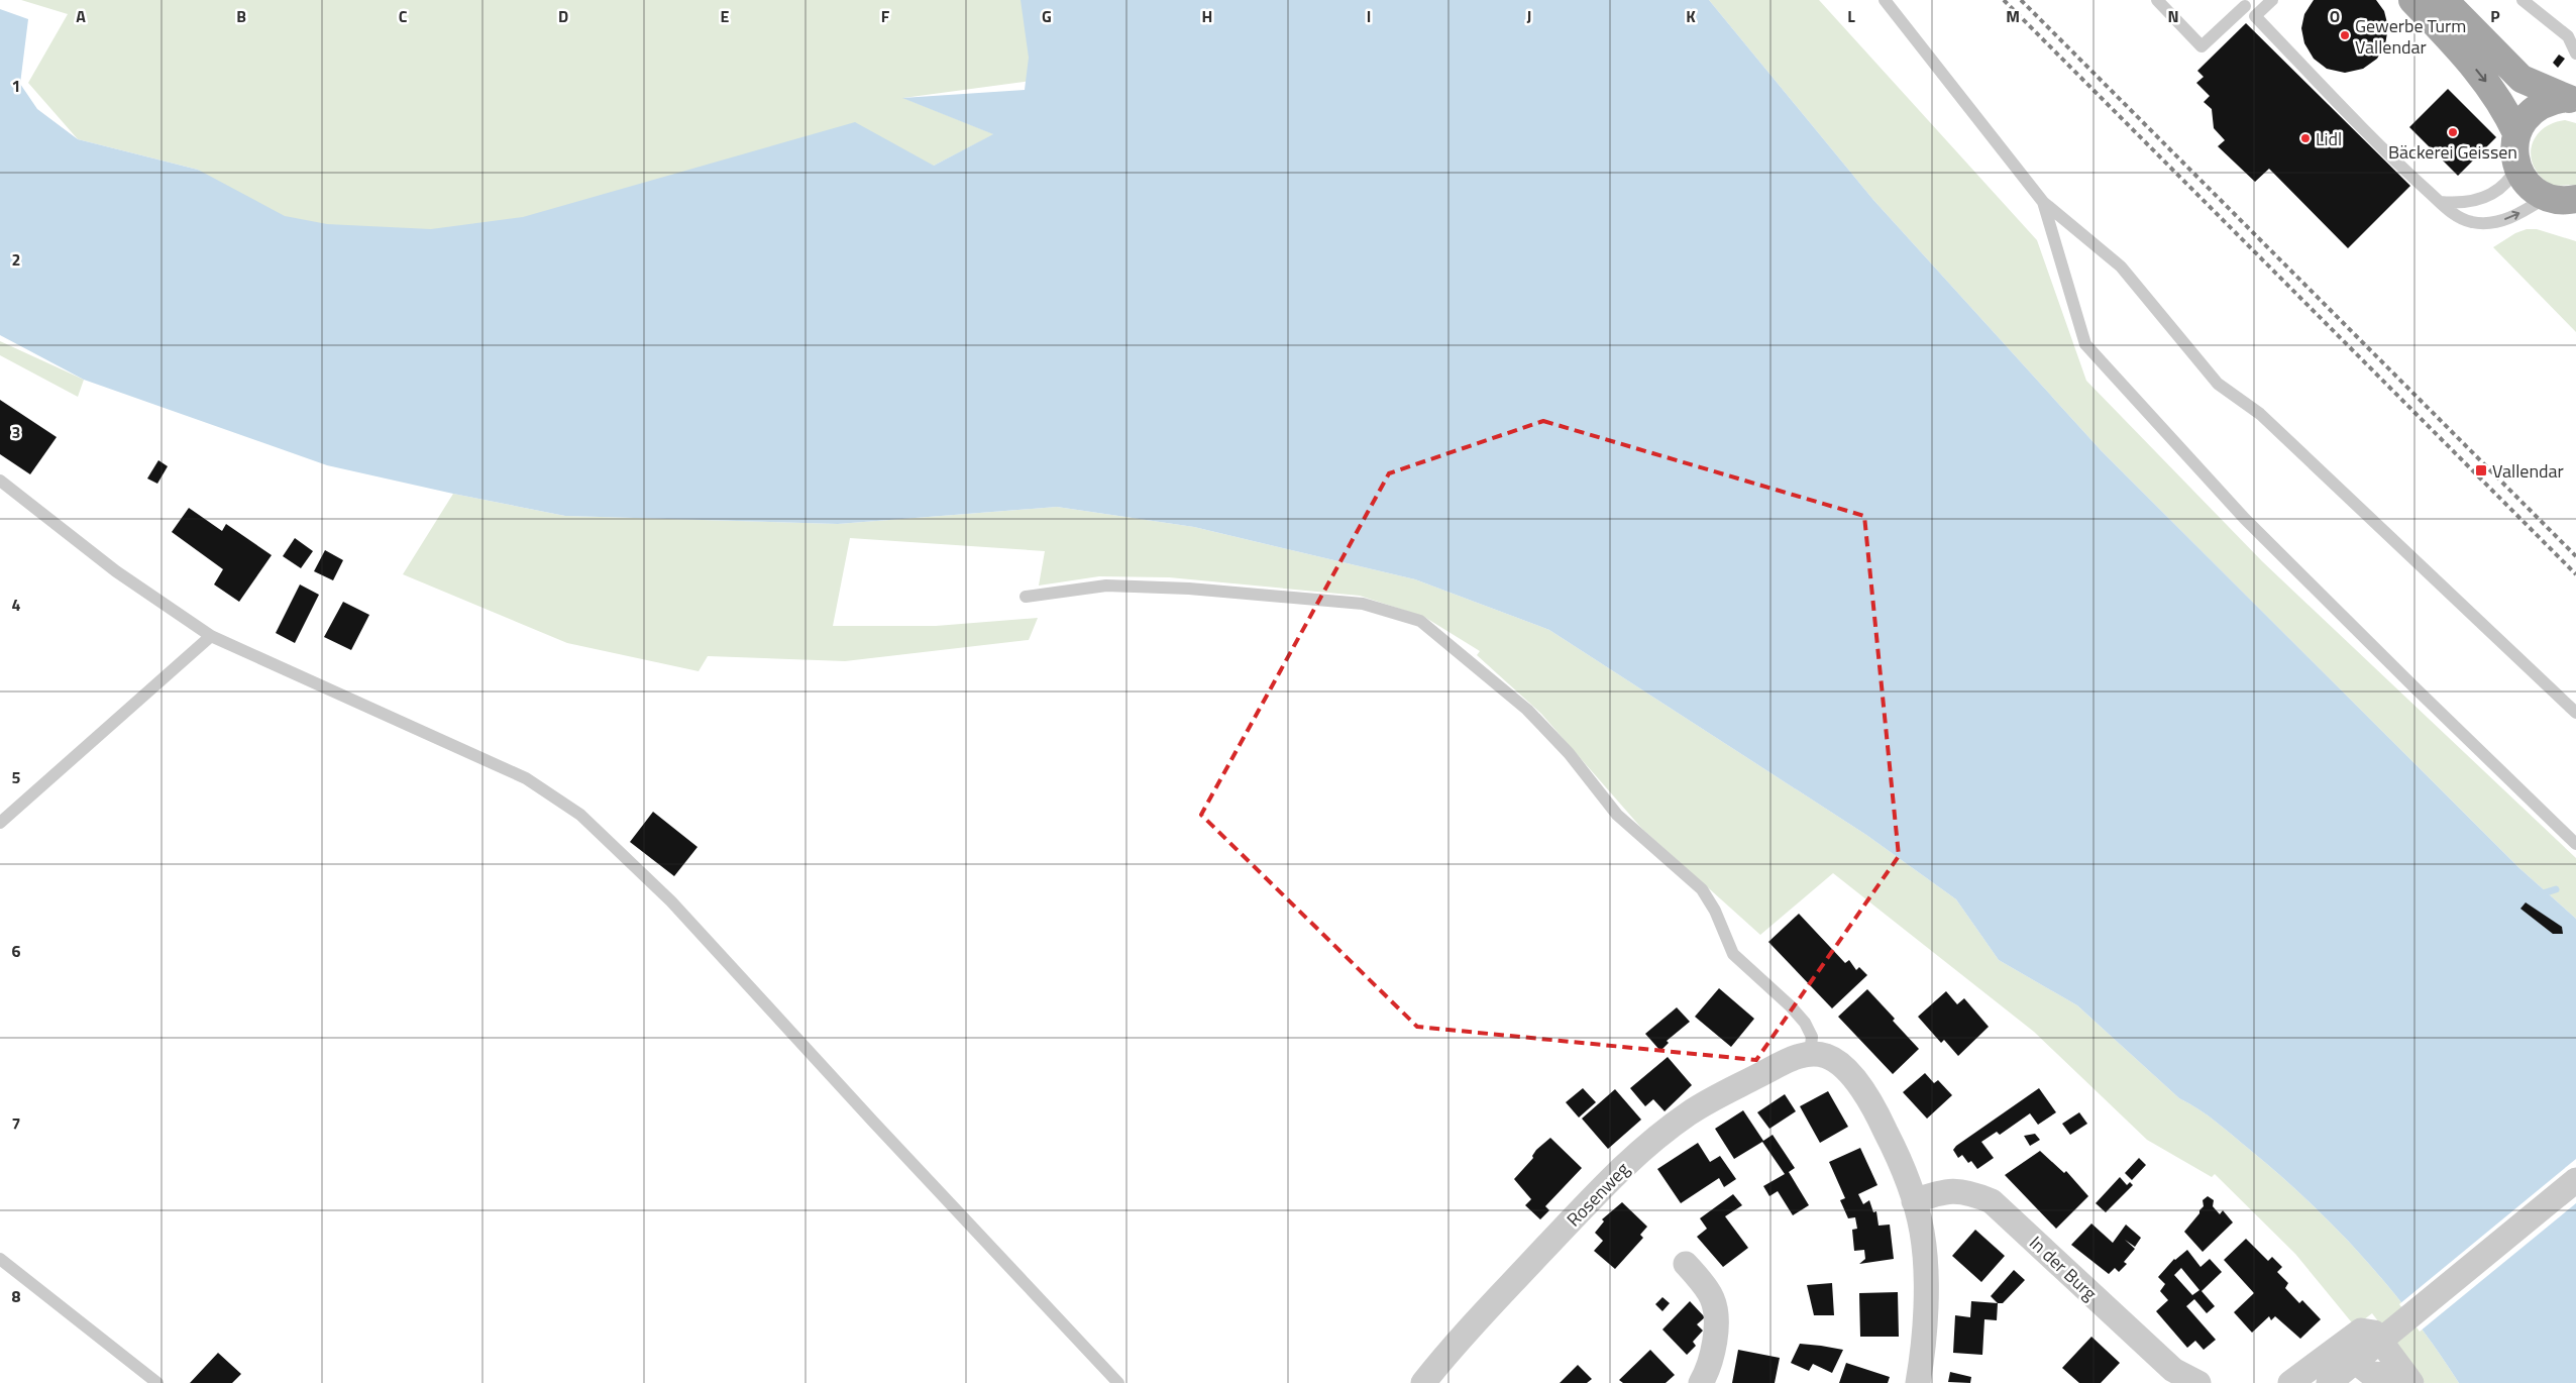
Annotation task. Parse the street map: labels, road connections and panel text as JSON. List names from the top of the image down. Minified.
{"streets":{"street":["Rosenweg","In der Burg"]},"places":{"other":["Gewerbe Turm Vallendar","Bäckerei Geissen","Lidl"],"transit":["Vallendar"]},"grid":{"columns":["A","B","C","D","E","F","G","H","I","J","K","L","M","N","O","P"],"rows":["1","2","3","4","5","6","7","8"]}}
